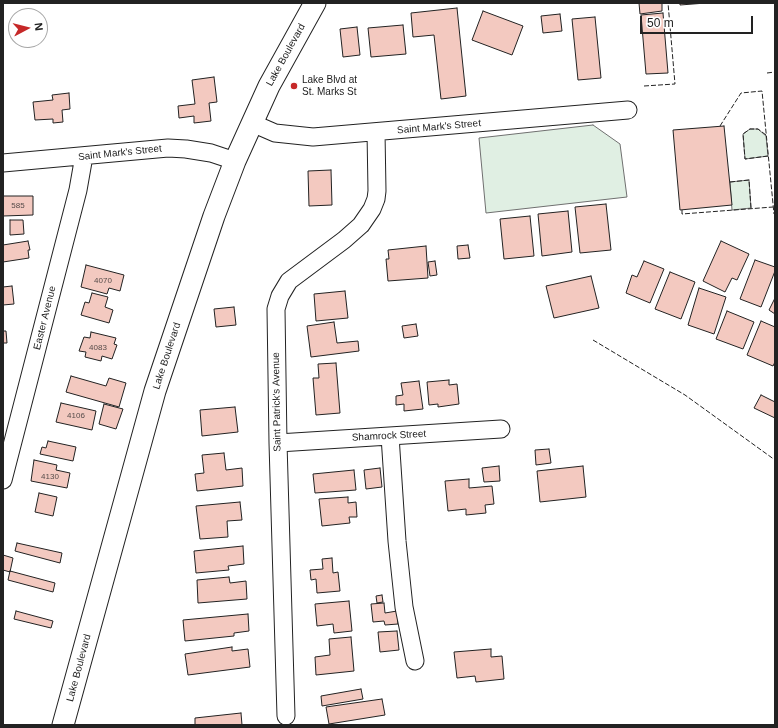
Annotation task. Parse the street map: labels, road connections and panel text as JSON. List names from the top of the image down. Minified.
{"streets":{"main road":["Lake Boulevard"],"street":["Saint Mark's Street","Easter Avenue","Saint Patrick's Avenue","Shamrock Street"]},"crossings":[["Lake Boulevard","Saint Mark's Street"],["Saint Mark's Street","Easter Avenue"],["Saint Mark's Street","Saint Patrick's Avenue"],["Saint Patrick's Avenue","Shamrock Street"]],"places":["Lake Blvd at St. Marks St"],"house_numbers":["585","4070","4083","4106","4130"],"scale_bar":"50 m","north":"right"}
